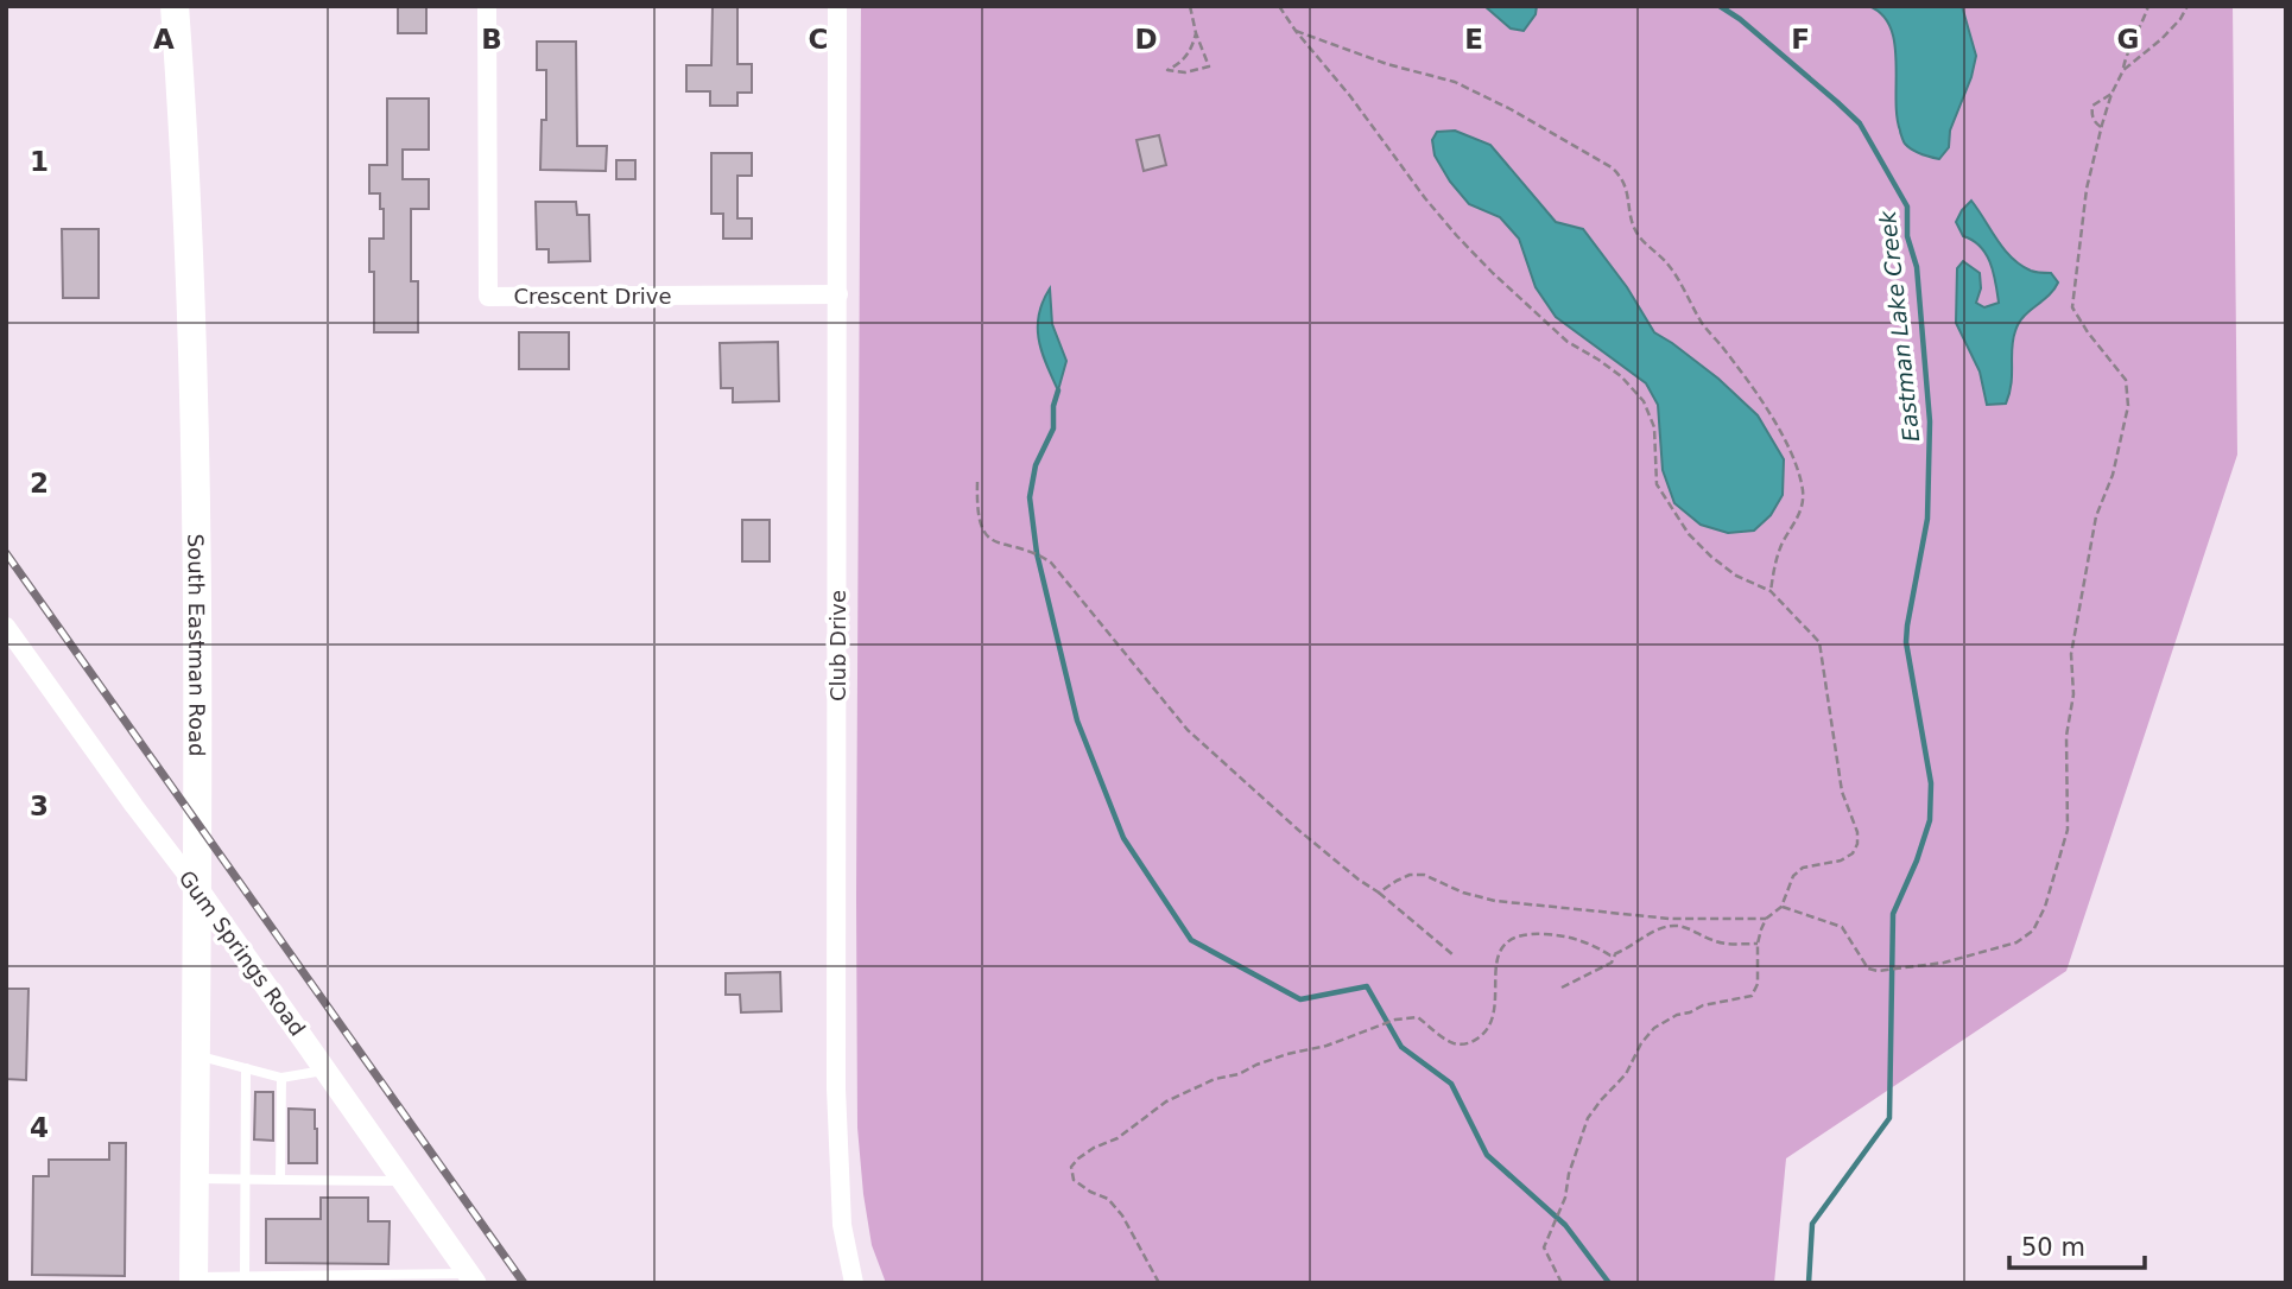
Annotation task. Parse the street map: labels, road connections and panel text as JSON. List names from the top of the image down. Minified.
{"streets":{"main road":["South Eastman Road"],"street":["Crescent Drive","Club Drive","Gum Springs Road"]},"crossings":[["Crescent Drive","Club Drive"],["South Eastman Road","Gum Springs Road"]],"water":["Eastman Lake Creek"],"scale_bar":"50 m","grid":{"columns":["A","B","C","D","E","F","G"],"rows":["1","2","3","4"]}}
